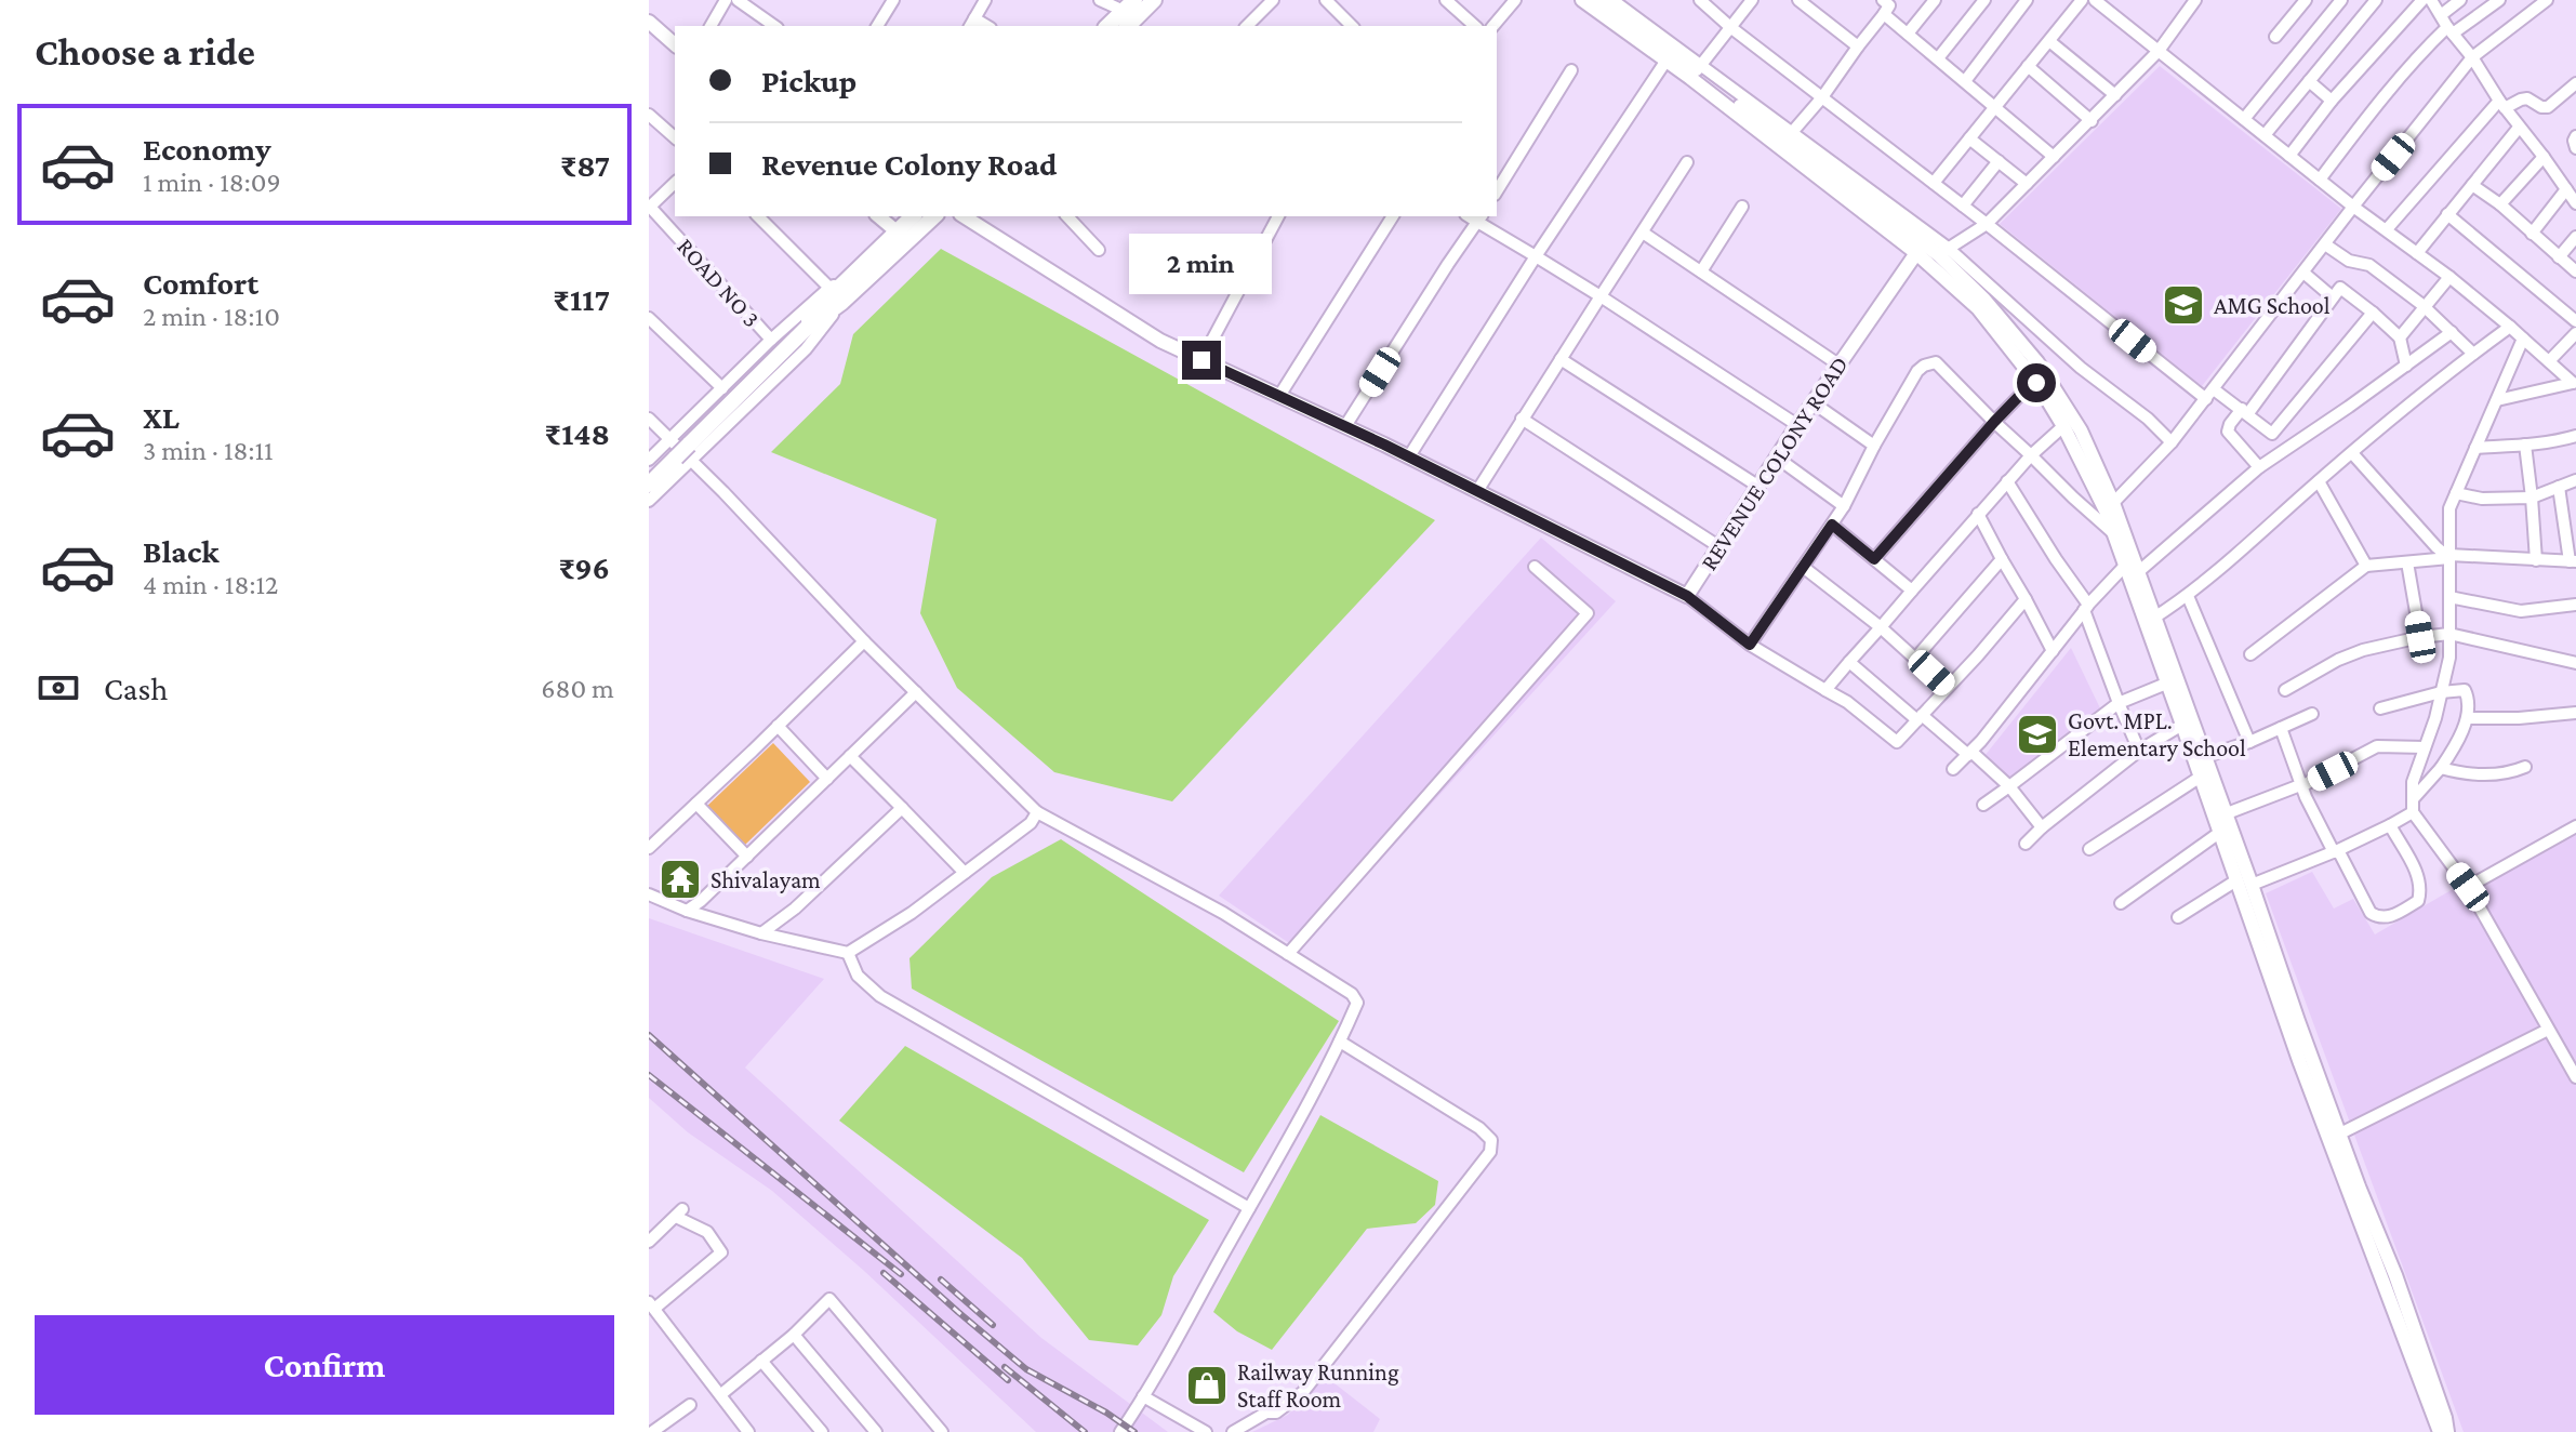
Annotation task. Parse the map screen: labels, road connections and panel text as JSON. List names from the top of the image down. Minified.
{"streets":{"street":["ROAD NO 3","REVENUE COLONY ROAD"]},"places":{"school or university":["AMG School","Govt. MPL. Elementary School"],"temple":["Shivalayam"],"shop":["Railway Running Staff Room"]},"page":{"heading":"Choose a ride","banner":["Pickup","Revenue Colony Road"],"list":[{"name":"Economy","note":"1 min · 18:09","value":"₹87"},{"name":"Comfort","note":"2 min · 18:10","value":"₹117"},{"name":"XL","note":"3 min · 18:11","value":"₹148"},{"name":"Black","note":"4 min · 18:12","value":"₹96"}],"bubble":"2 min","pay":["Cash","680 m"],"buttons":"Confirm"}}
